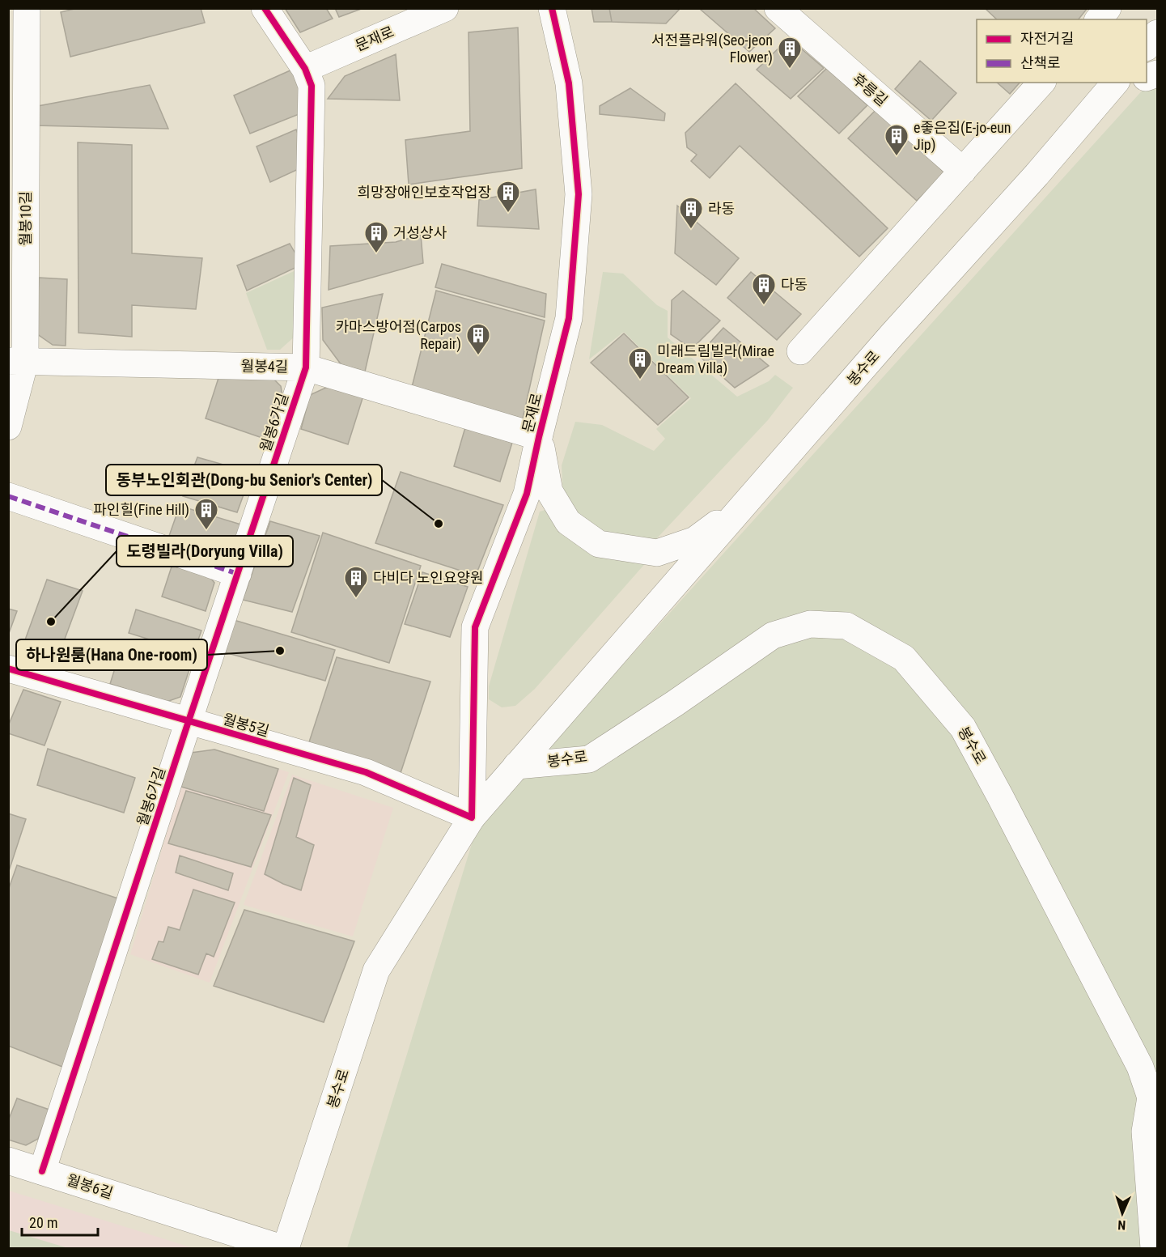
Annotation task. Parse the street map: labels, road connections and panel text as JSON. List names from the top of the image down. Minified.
{"streets":{"street":["문재로","후릉길","월봉10길","월봉4길","봉수로","월봉6가길","월봉5길","월봉6길"]},"crossings":[["문재로","월봉4길"],["문재로","봉수로"],["문재로","월봉6가길"],["문재로","월봉5길"],["월봉10길","월봉4길"],["월봉4길","월봉6가길"],["봉수로","월봉5길"],["월봉6가길","월봉5길"],["월봉6가길","월봉6길"]],"places":{"building":["서전플라워(Seo-jeon Flower)","e좋은집(E-jo-eun Jip)","희망장애인보호작업장","라동","거성상사","다동","카마스방어점(Carpos Repair)","미래드림빌라(Mirae Dream Villa)","파인힐(Fine Hill)","다비다 노인요양원"],"other":["동부노인회관(Dong-bu Senior's Center)","도령빌라(Doryung Villa)","하나원룸(Hana One-room)"]},"legend":["자전거길","산책로"],"scale_bar":"20 m","north":"bottom"}
